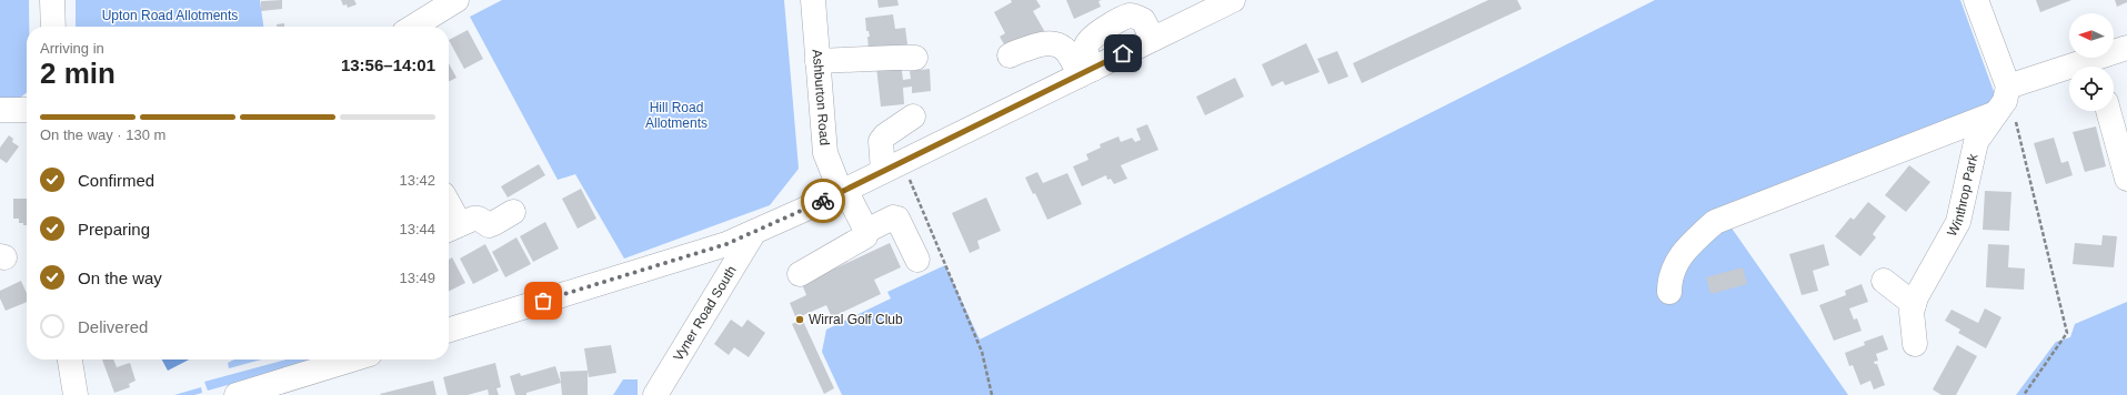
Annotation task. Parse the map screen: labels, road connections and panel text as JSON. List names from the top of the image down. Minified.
{"streets":{"street":["Ashburton Road","Winthrop Park","Vyner Road South"]},"parks":["Upton Road Allotments","Hill Road Allotments"],"places":["Wirral Golf Club"],"north":"left","page":{"heading":["2 min","Arriving in","13:56–14:01"],"bar":"On the way · 130 m","list":[["Confirmed","13:42"],["Preparing","13:44"],["On the way","13:49"],"Delivered"]}}
